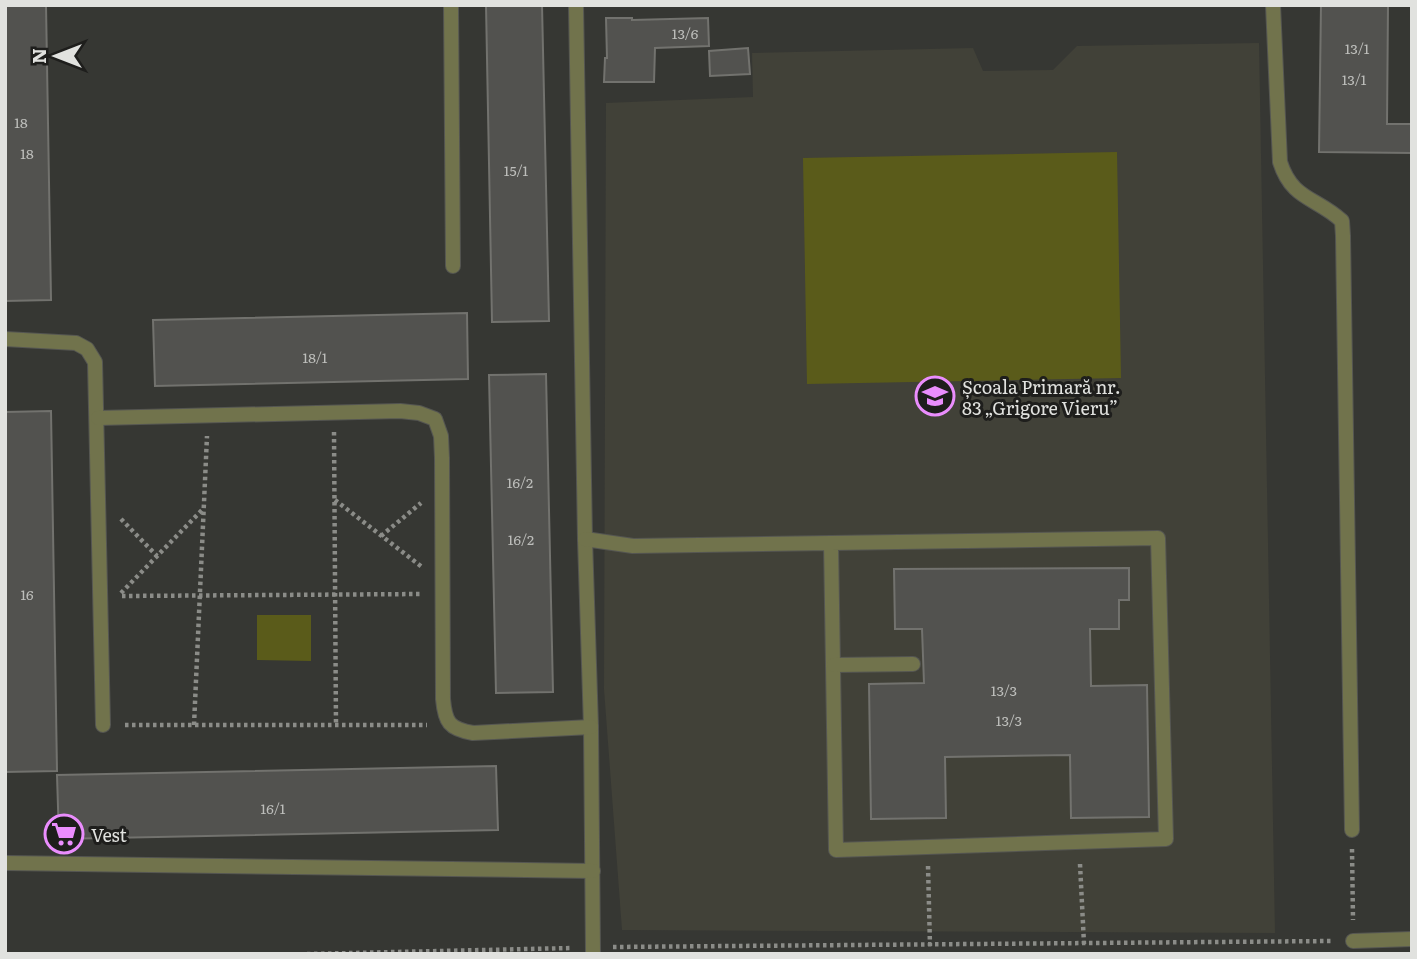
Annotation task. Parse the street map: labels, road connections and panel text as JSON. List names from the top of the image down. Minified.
{"places":{"school or university":["Școala Primară nr. 83 „Grigore Vieru”"],"supermarket":["Vest"]},"house_numbers":["13/6","13/1","13/1","18","18","15/1","18/1","16/2","16/2","16","13/3","13/3","16/1"],"north":"left"}
